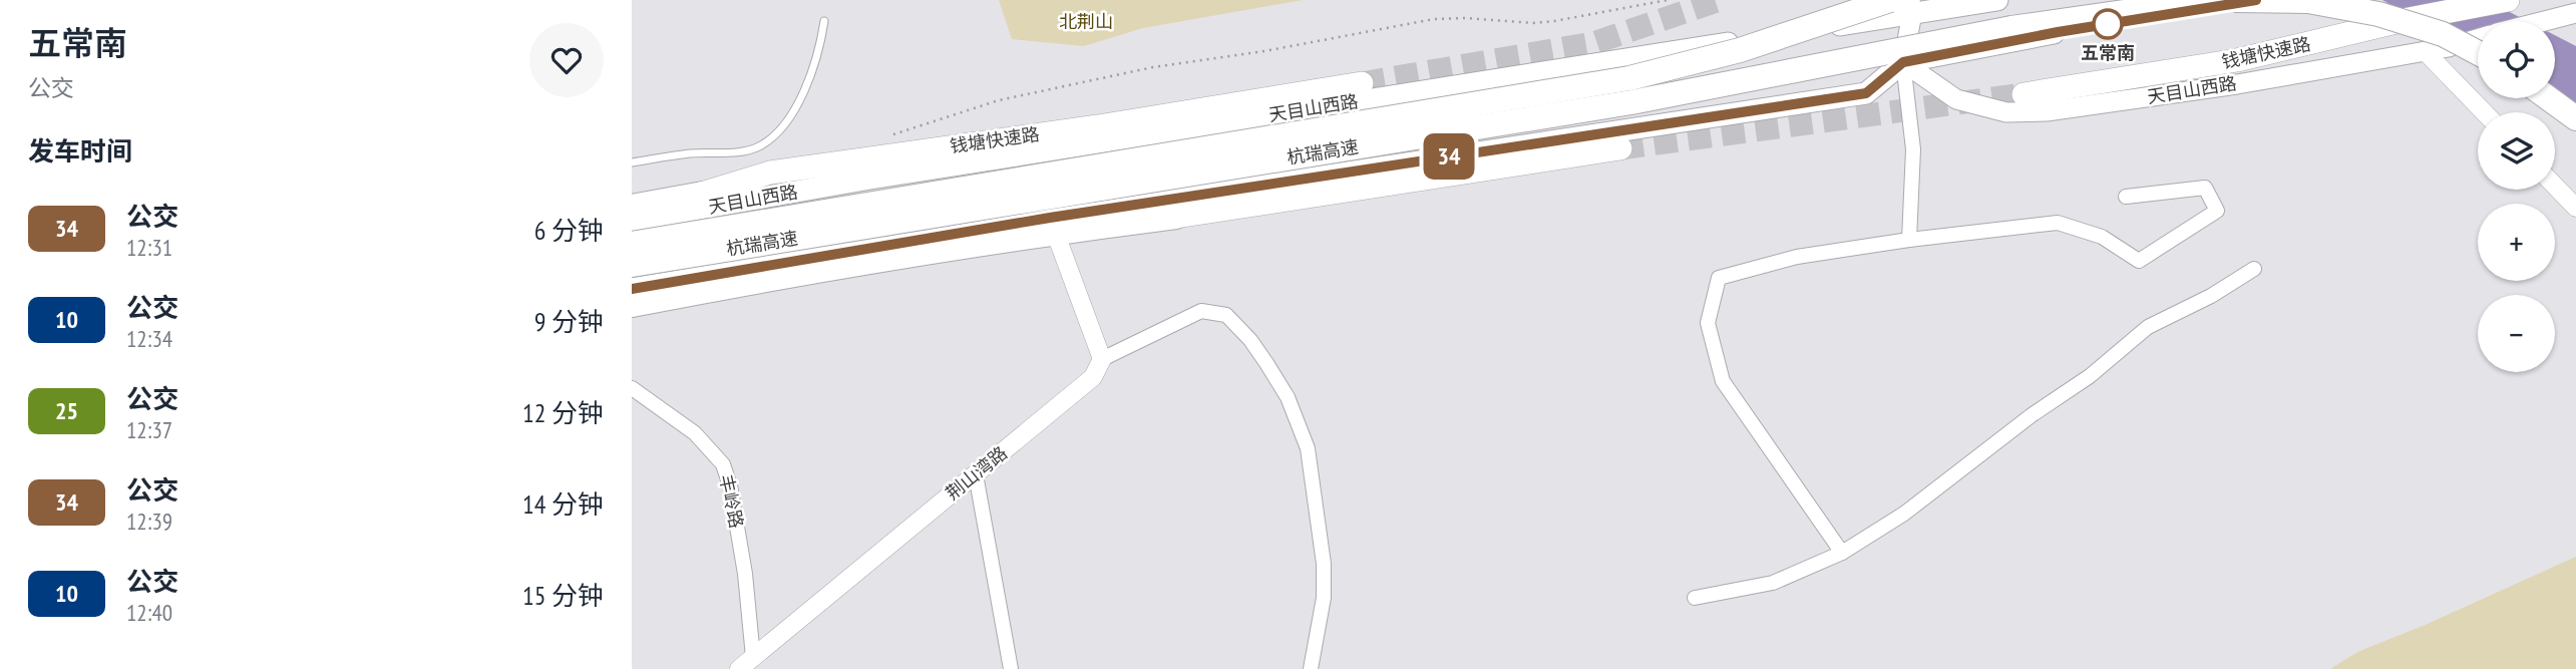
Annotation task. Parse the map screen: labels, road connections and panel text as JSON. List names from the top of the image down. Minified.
{"streets":{"highway":["钱塘快速路","杭瑞高速"],"main road":["天目山西路"],"street":["荆山湾路","丰岭路"]},"crossings":[["钱塘快速路","天目山西路"],["荆山湾路","丰岭路"]],"parks":["北荆山"],"places":["五常南"],"lines":["bus line 34"],"page":{"heading":[["五常南","公交"],"发车时间"],"on_map":"34","map_buttons":["+","−"],"list":[{"mark":"34","name":"公交","note":"12:31","value":"6 分钟"},{"mark":"10","name":"公交","note":"12:34","value":"9 分钟"},{"mark":"25","name":"公交","note":"12:37","value":"12 分钟"},{"mark":"34","name":"公交","note":"12:39","value":"14 分钟"},{"mark":"10","name":"公交","note":"12:40","value":"15 分钟"}]}}
